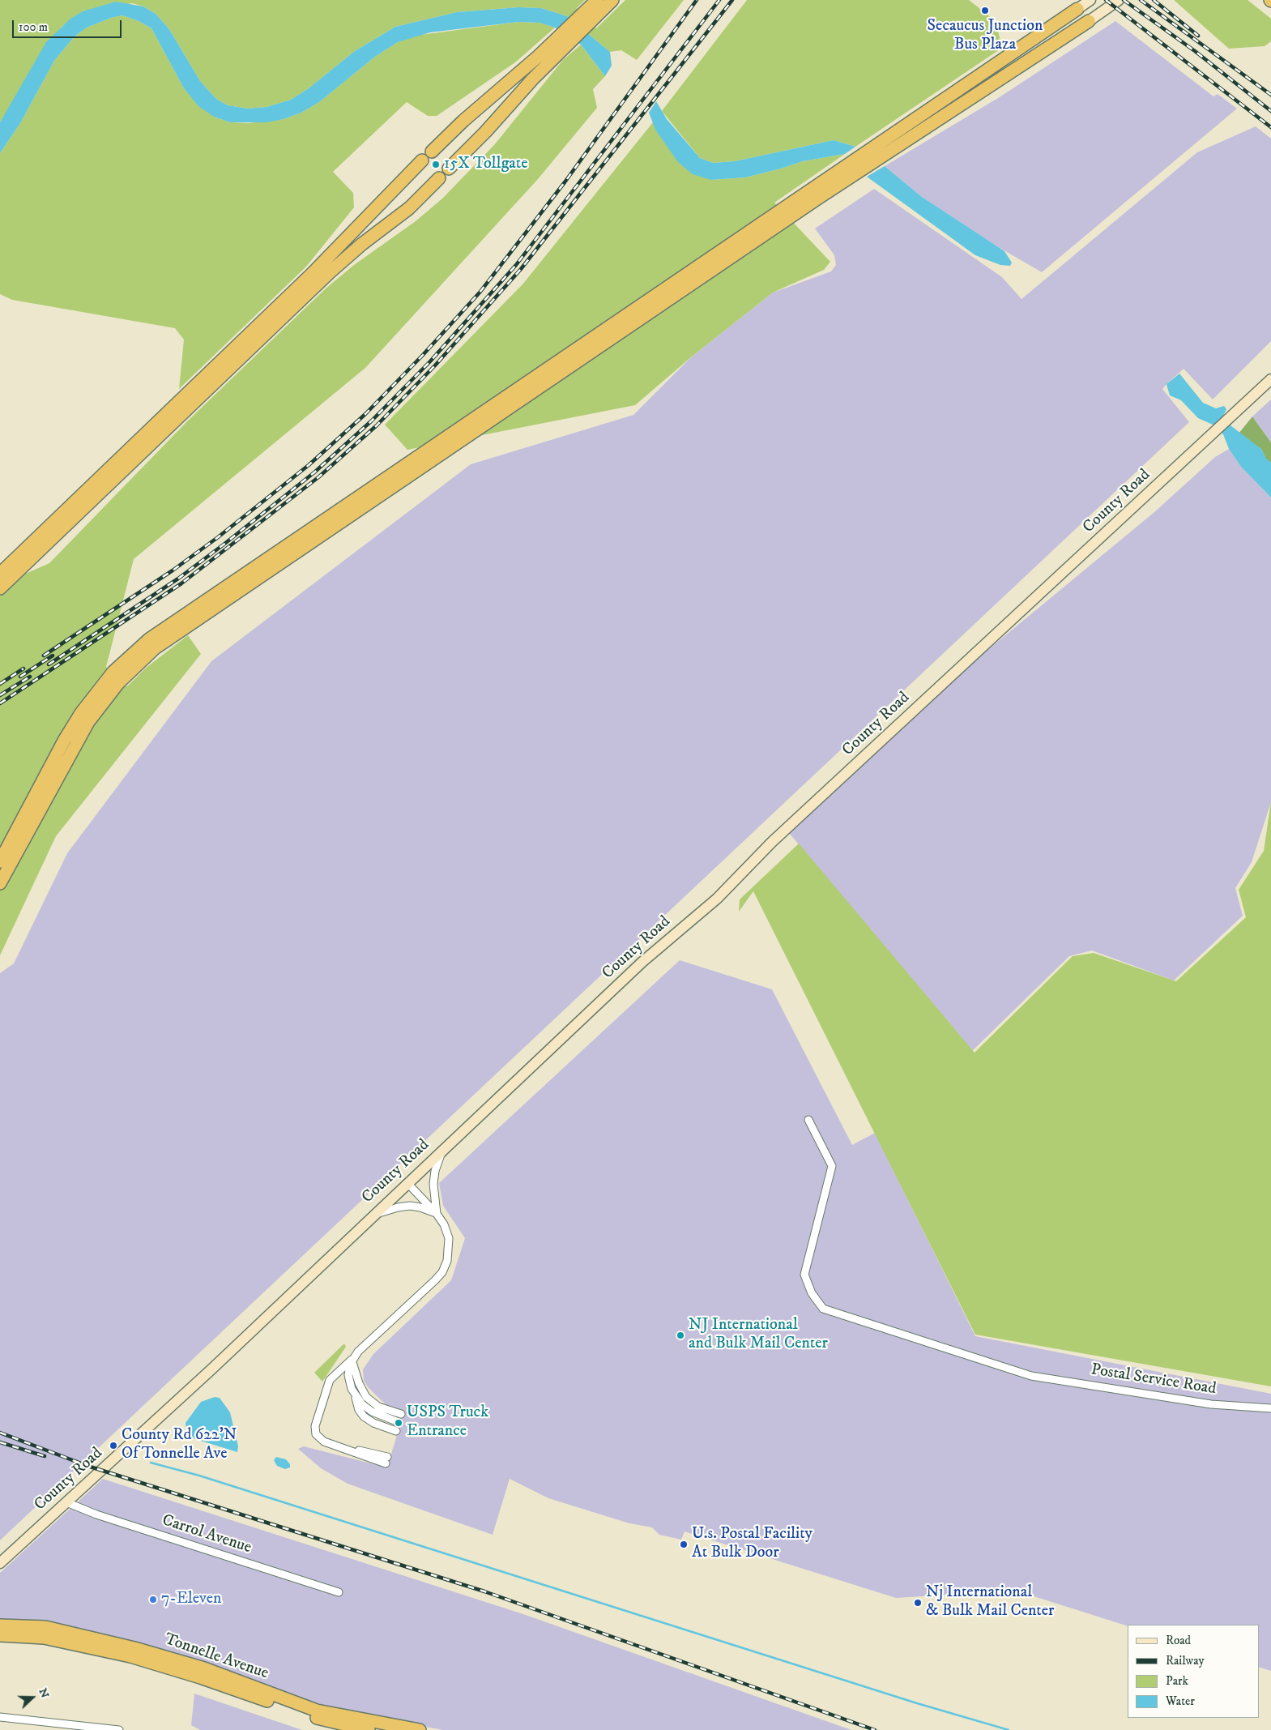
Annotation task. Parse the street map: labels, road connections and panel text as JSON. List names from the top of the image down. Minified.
{"streets":{"highway":["Tonnelle Avenue"],"main road":["County Road"],"street":["Postal Service Road","Carrol Avenue"]},"crossings":[["County Road","Carrol Avenue"]],"places":["Secaucus Junction Bus Plaza","15X Tollgate","NJ International and Bulk Mail Center","USPS Truck Entrance","County Rd 622'N Of Tonnelle Ave","U.s. Postal Facility At Bulk Door","7-Eleven","Nj International & Bulk Mail Center"],"legend":["Road","Railway","Park","Water"],"scale_bar":"100 m","north":"right"}
